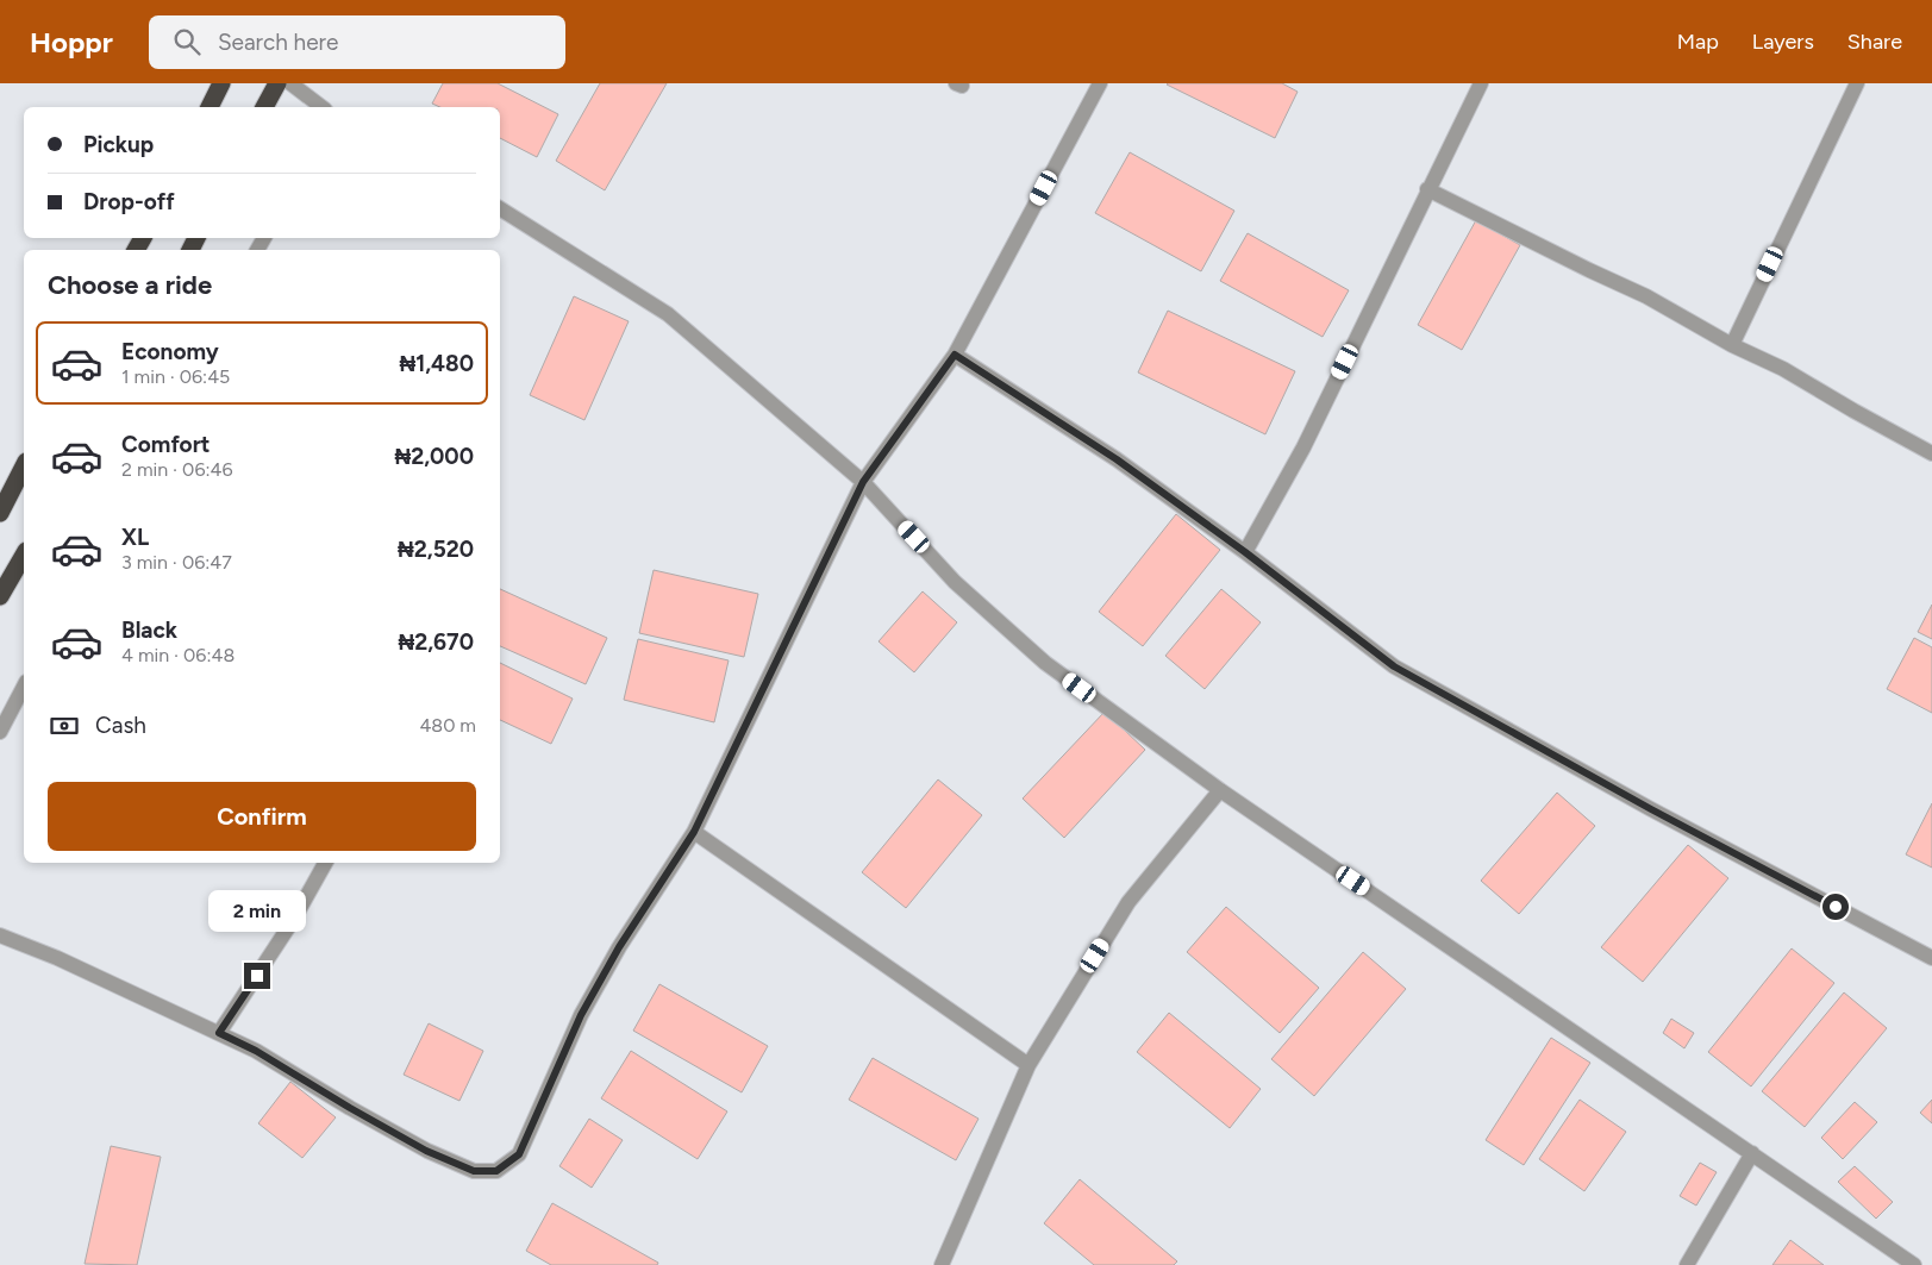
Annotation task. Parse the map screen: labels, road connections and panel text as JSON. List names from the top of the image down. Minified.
{"page":{"header":"Hoppr","search":"Search here","nav":["Map","Layers","Share"],"banner":["Pickup","Drop-off"],"heading":"Choose a ride","list":[{"name":"Economy","note":"1 min · 06:45","value":"₦1,480"},{"name":"Comfort","note":"2 min · 06:46","value":"₦2,000"},{"name":"XL","note":"3 min · 06:47","value":"₦2,520"},{"name":"Black","note":"4 min · 06:48","value":"₦2,670"}],"pay":["Cash","480 m"],"buttons":"Confirm","bubble":"2 min"}}
